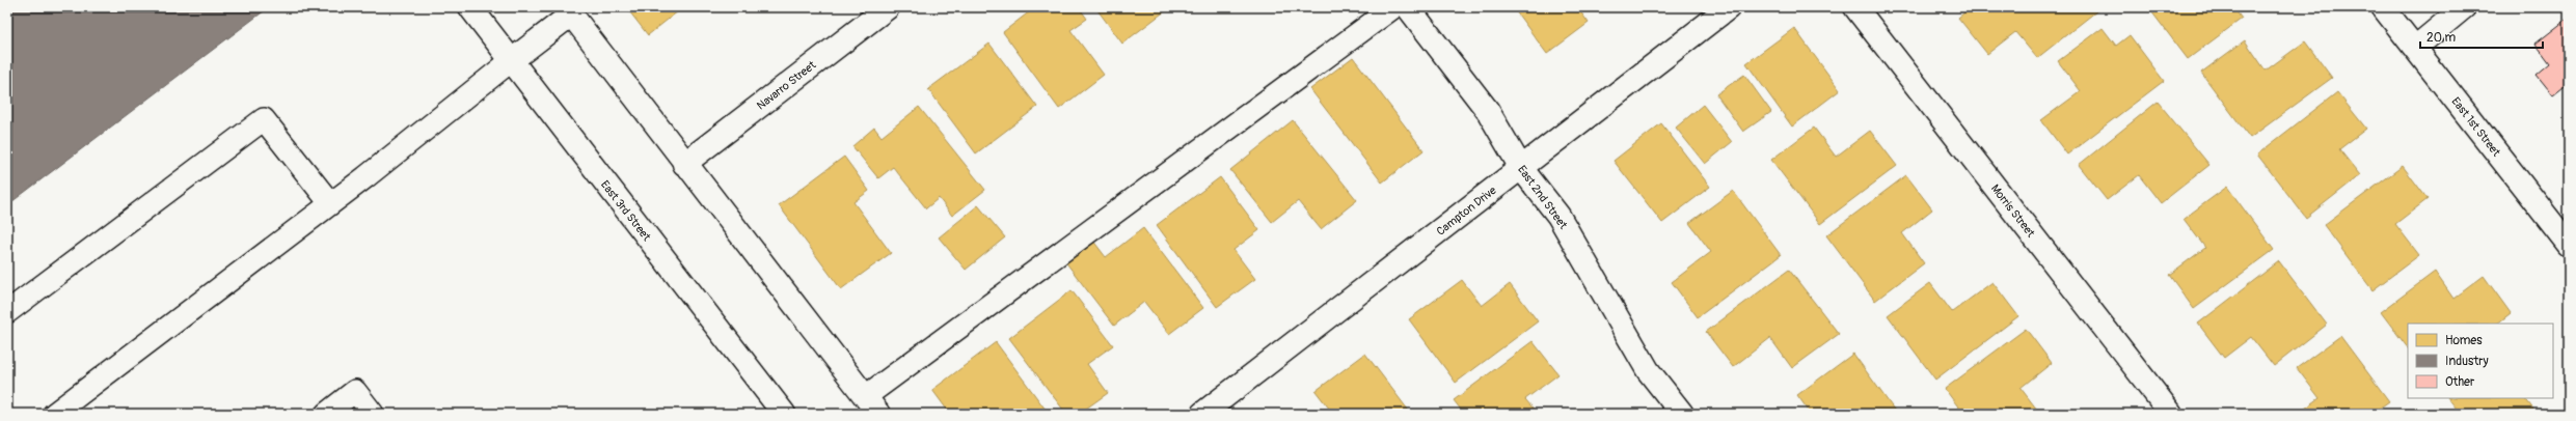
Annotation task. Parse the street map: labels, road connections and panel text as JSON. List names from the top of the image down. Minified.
{"streets":{"street":["Navarro Street","East 1st Street","East 2nd Street","East 3rd Street","Campton Drive","Morris Street"]},"crossings":[["East 2nd Street","Campton Drive"]],"legend":["Homes","Industry","Other"],"scale_bar":"20 m"}
